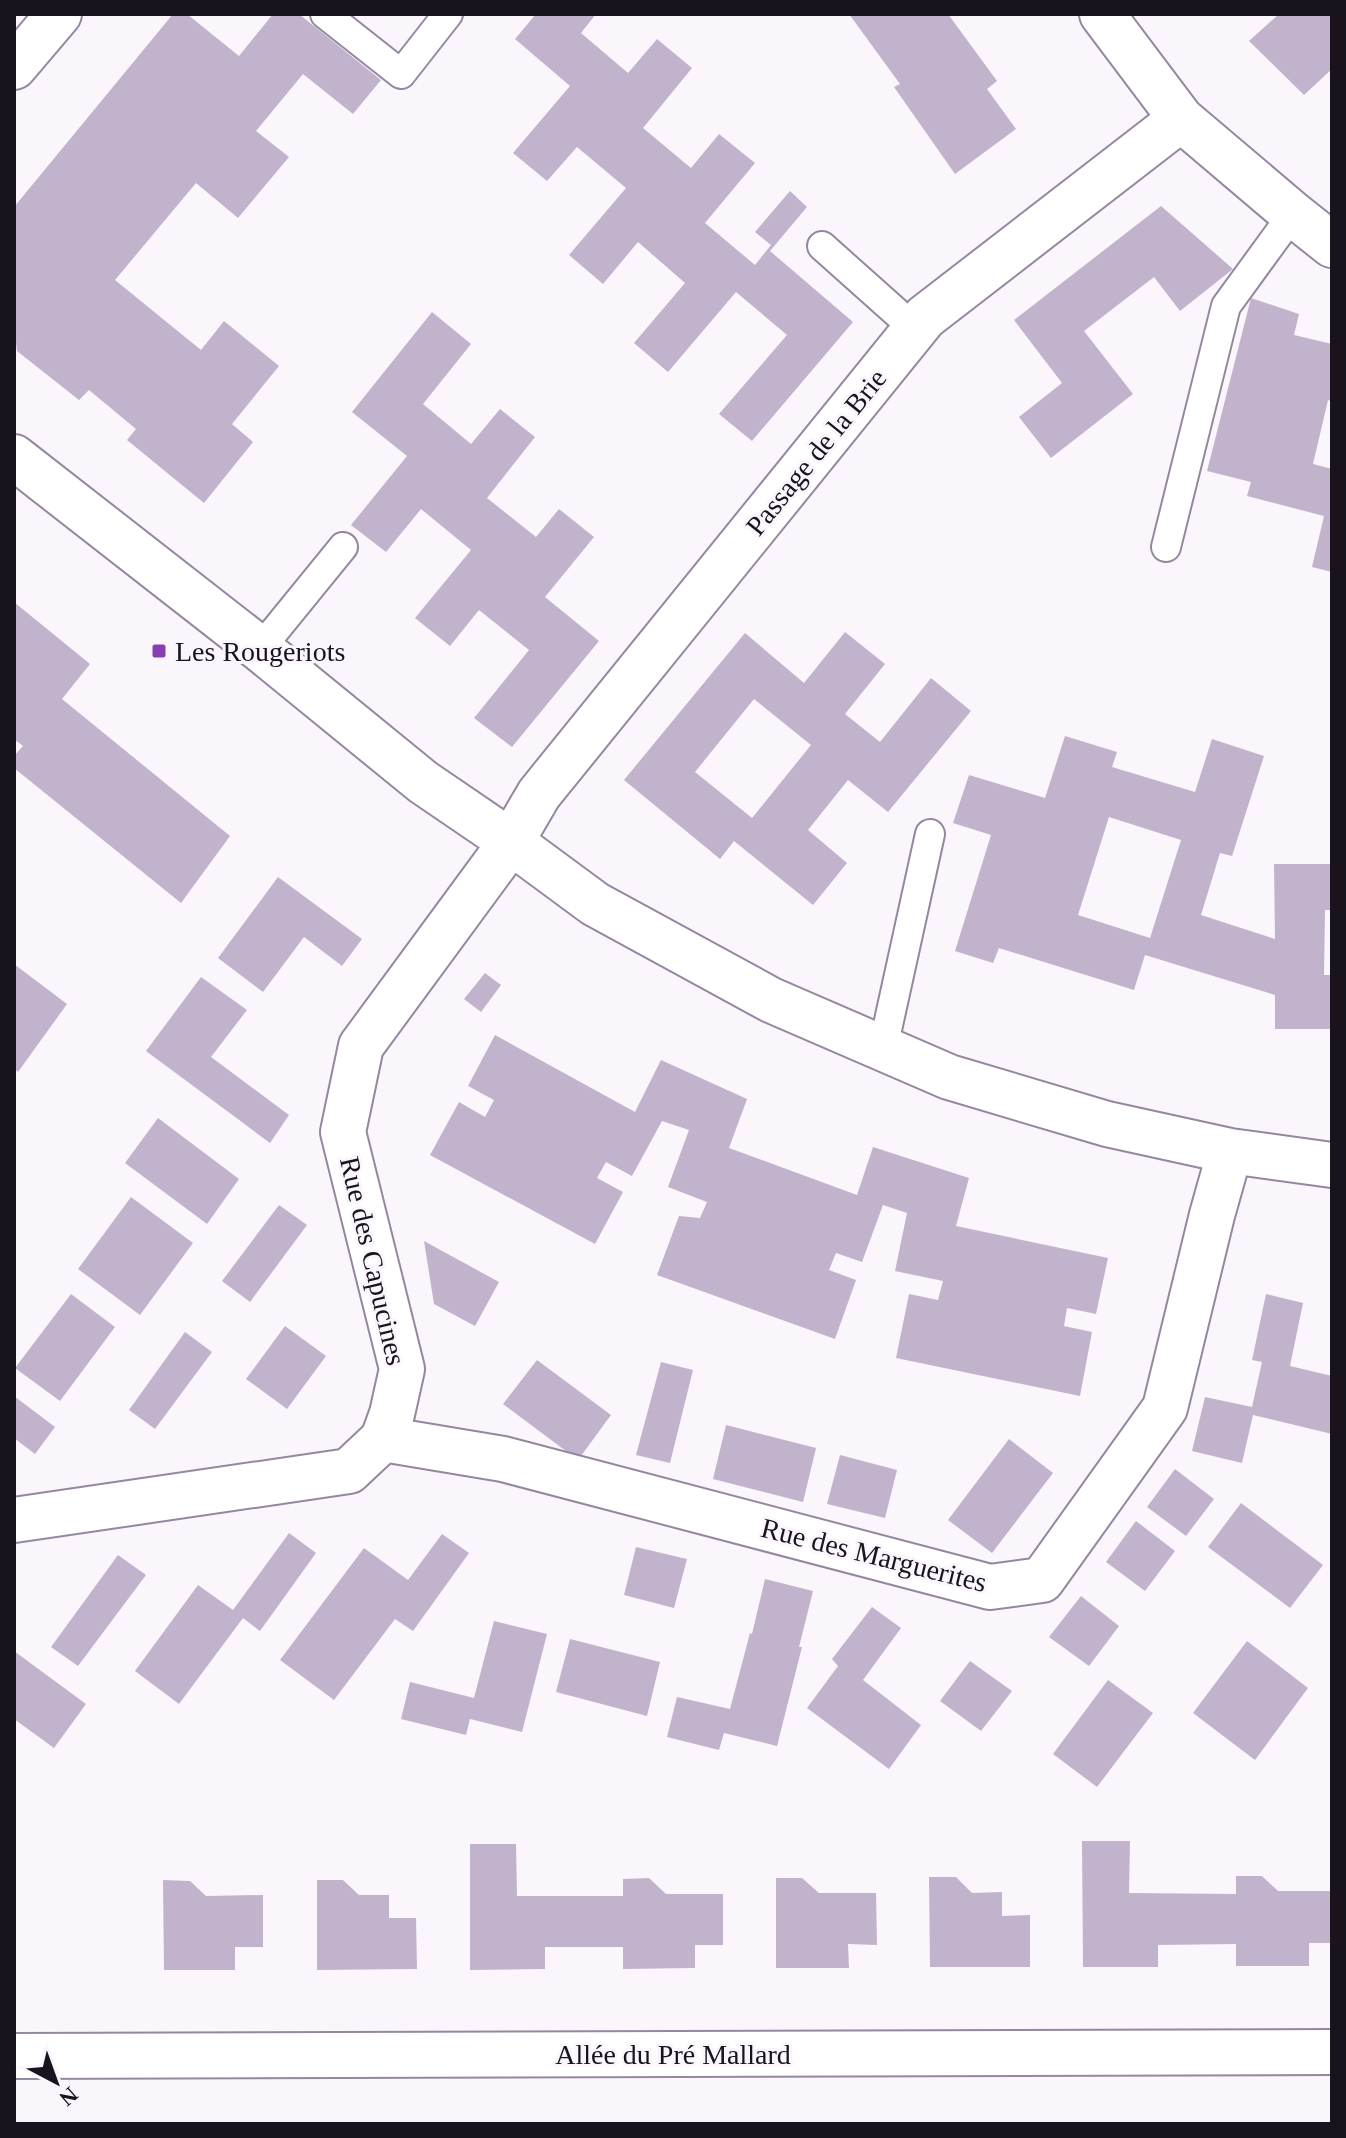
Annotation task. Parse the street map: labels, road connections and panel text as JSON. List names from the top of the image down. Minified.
{"streets":{"street":["Passage de la Brie","Rue des Capucines","Rue des Marguerites","Allée du Pré Mallard"]},"crossings":[["Passage de la Brie","Rue des Capucines"],["Rue des Capucines","Rue des Marguerites"]],"places":{"transit":["Les Rougeriots"]},"north":"bottom right"}
